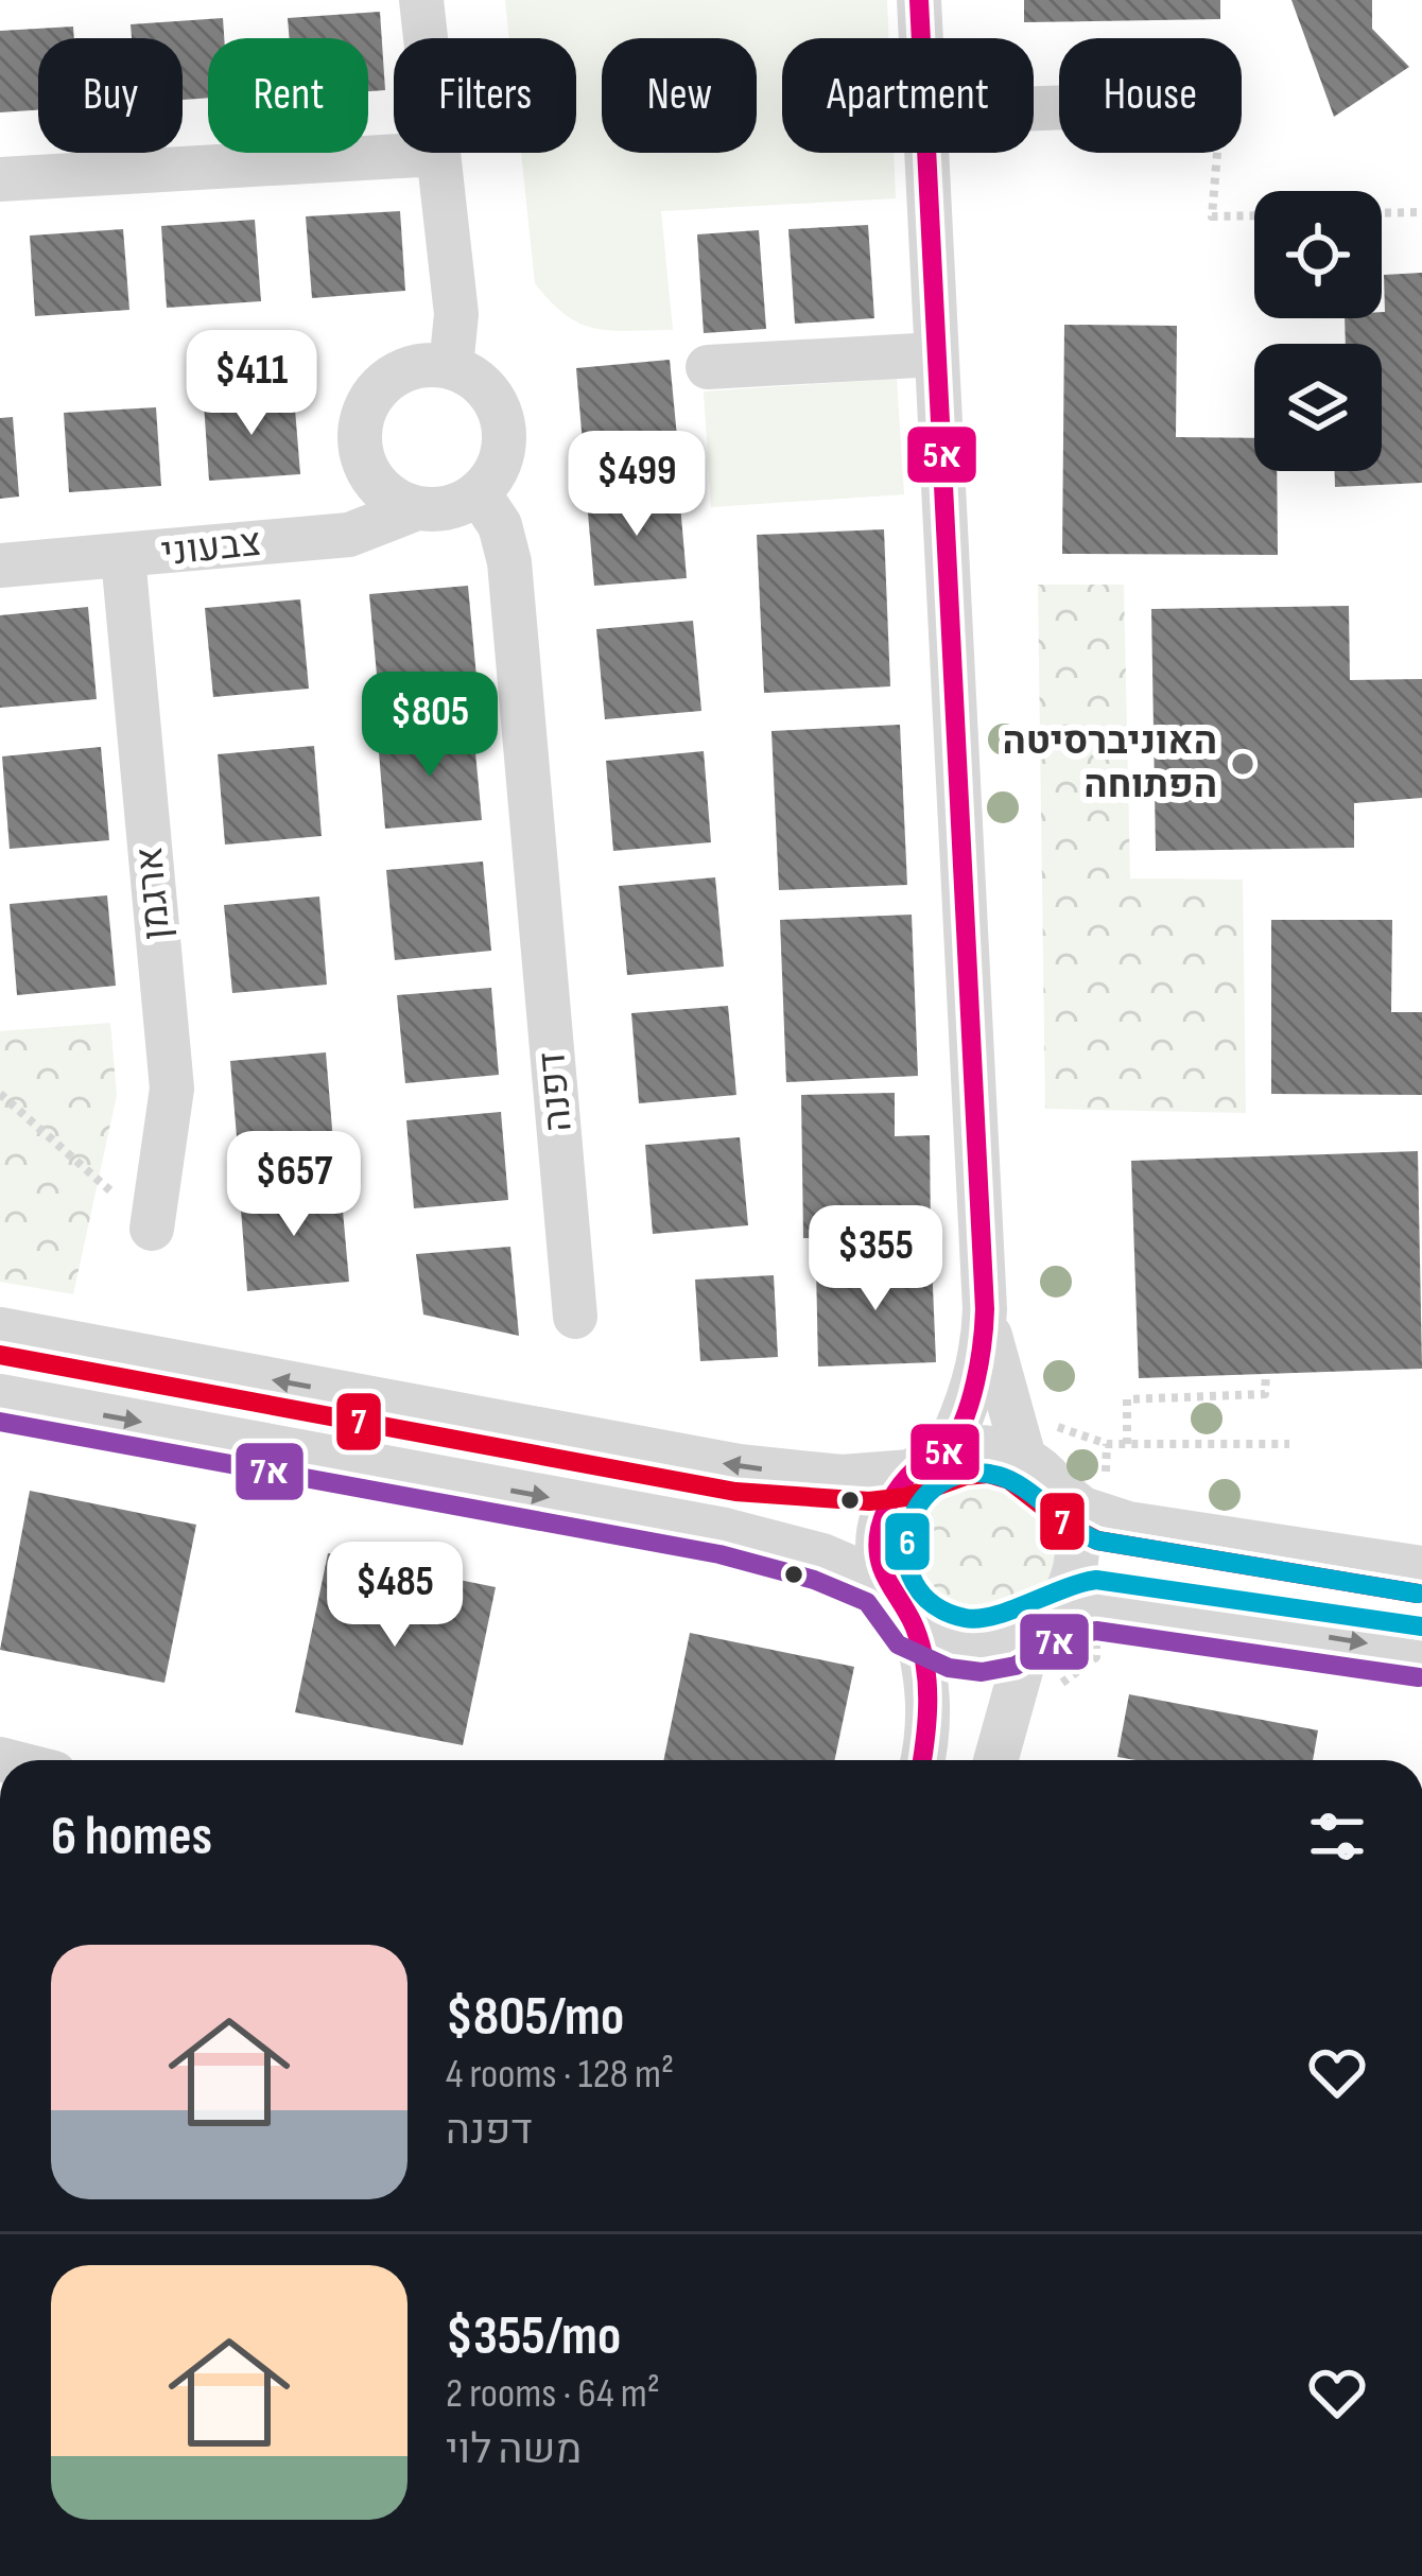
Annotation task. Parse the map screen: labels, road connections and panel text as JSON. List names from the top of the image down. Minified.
{"streets":{"street":["צבעוני","ארגמן","דפנה"]},"crossings":[["צבעוני","ארגמן"],["צבעוני","דפנה"]],"places":["האוניברסיטה הפתוחה"],"lines":["transit line 5א","transit line 7","transit line 7א","transit line 6"],"page":{"chip":["Buy","Rent","Filters","New","Apartment","House"],"price":["$411","$499","$805","$657","$355","$485"],"heading":"6 homes","list":[{"name":"$805/mo","note":"4 rooms · 128 m² · דפנה"},{"name":"$355/mo","note":"2 rooms · 64 m² · משה לוי"}]}}
